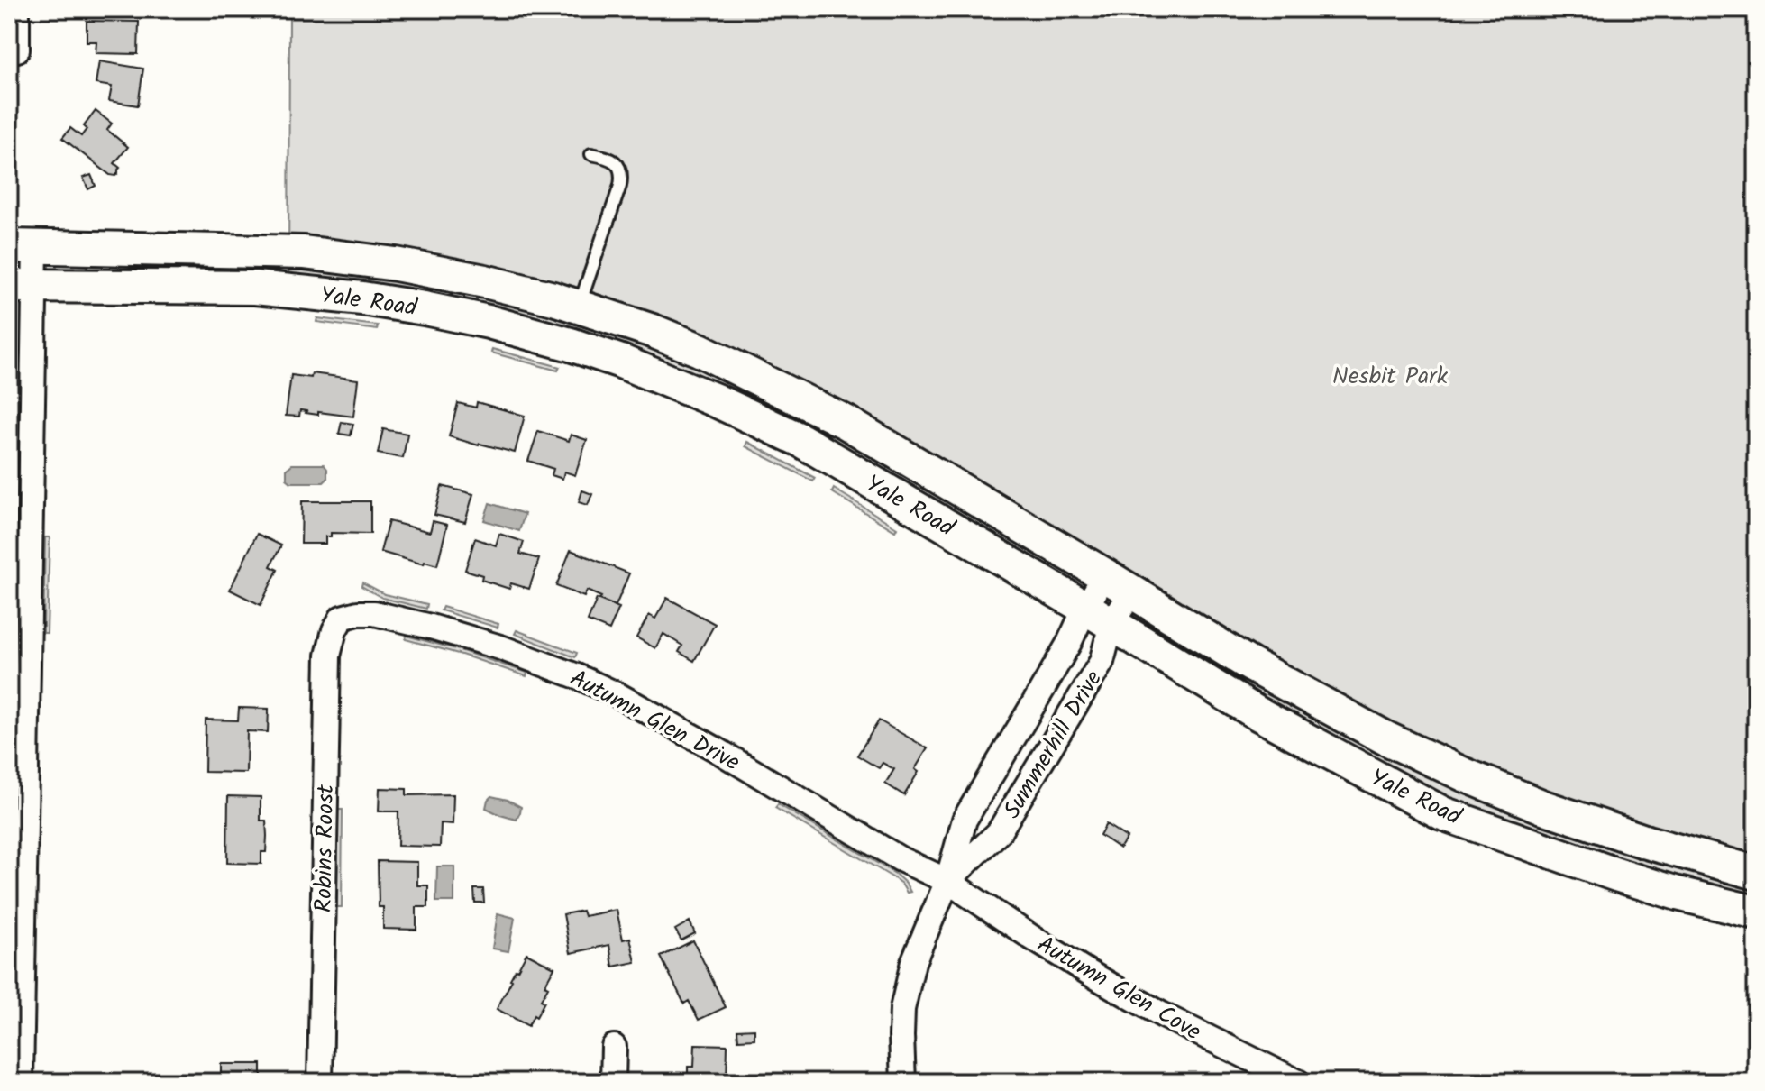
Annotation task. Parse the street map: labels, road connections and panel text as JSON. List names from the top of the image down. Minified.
{"streets":{"main road":["Yale Road"],"street":["Autumn Glen Drive","Summerhill Drive","Robins Roost","Autumn Glen Cove"]},"crossings":[["Yale Road","Summerhill Drive"],["Autumn Glen Drive","Summerhill Drive"],["Autumn Glen Drive","Robins Roost"],["Autumn Glen Drive","Autumn Glen Cove"],["Summerhill Drive","Autumn Glen Cove"]],"parks":["Nesbit Park"]}
